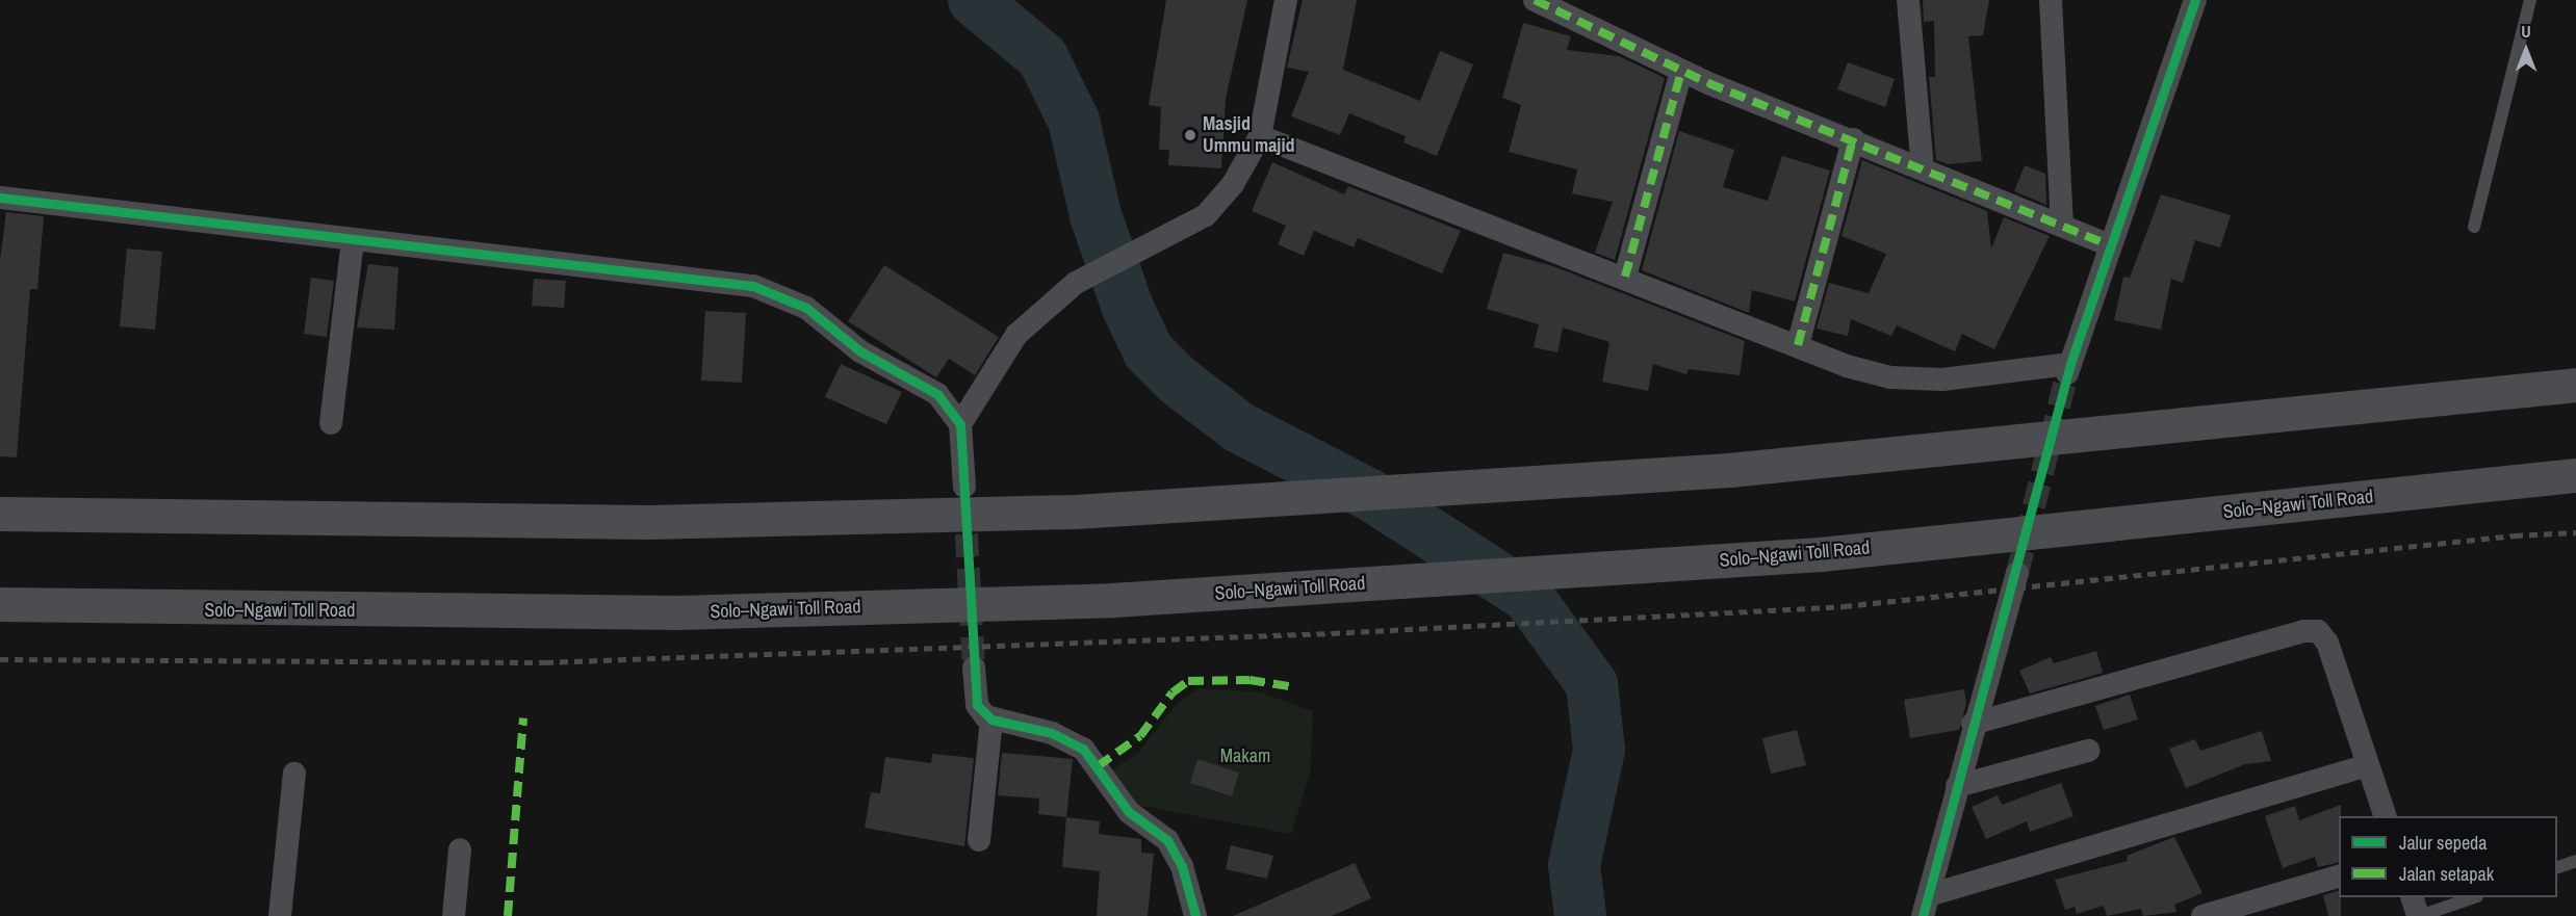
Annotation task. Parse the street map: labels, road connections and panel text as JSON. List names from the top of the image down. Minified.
{"streets":{"highway":["Solo–Ngawi Toll Road"]},"parks":["Makam"],"places":["Masjid Ummu majid"],"legend":["Jalur sepeda","Jalan setapak"],"north":"top"}
